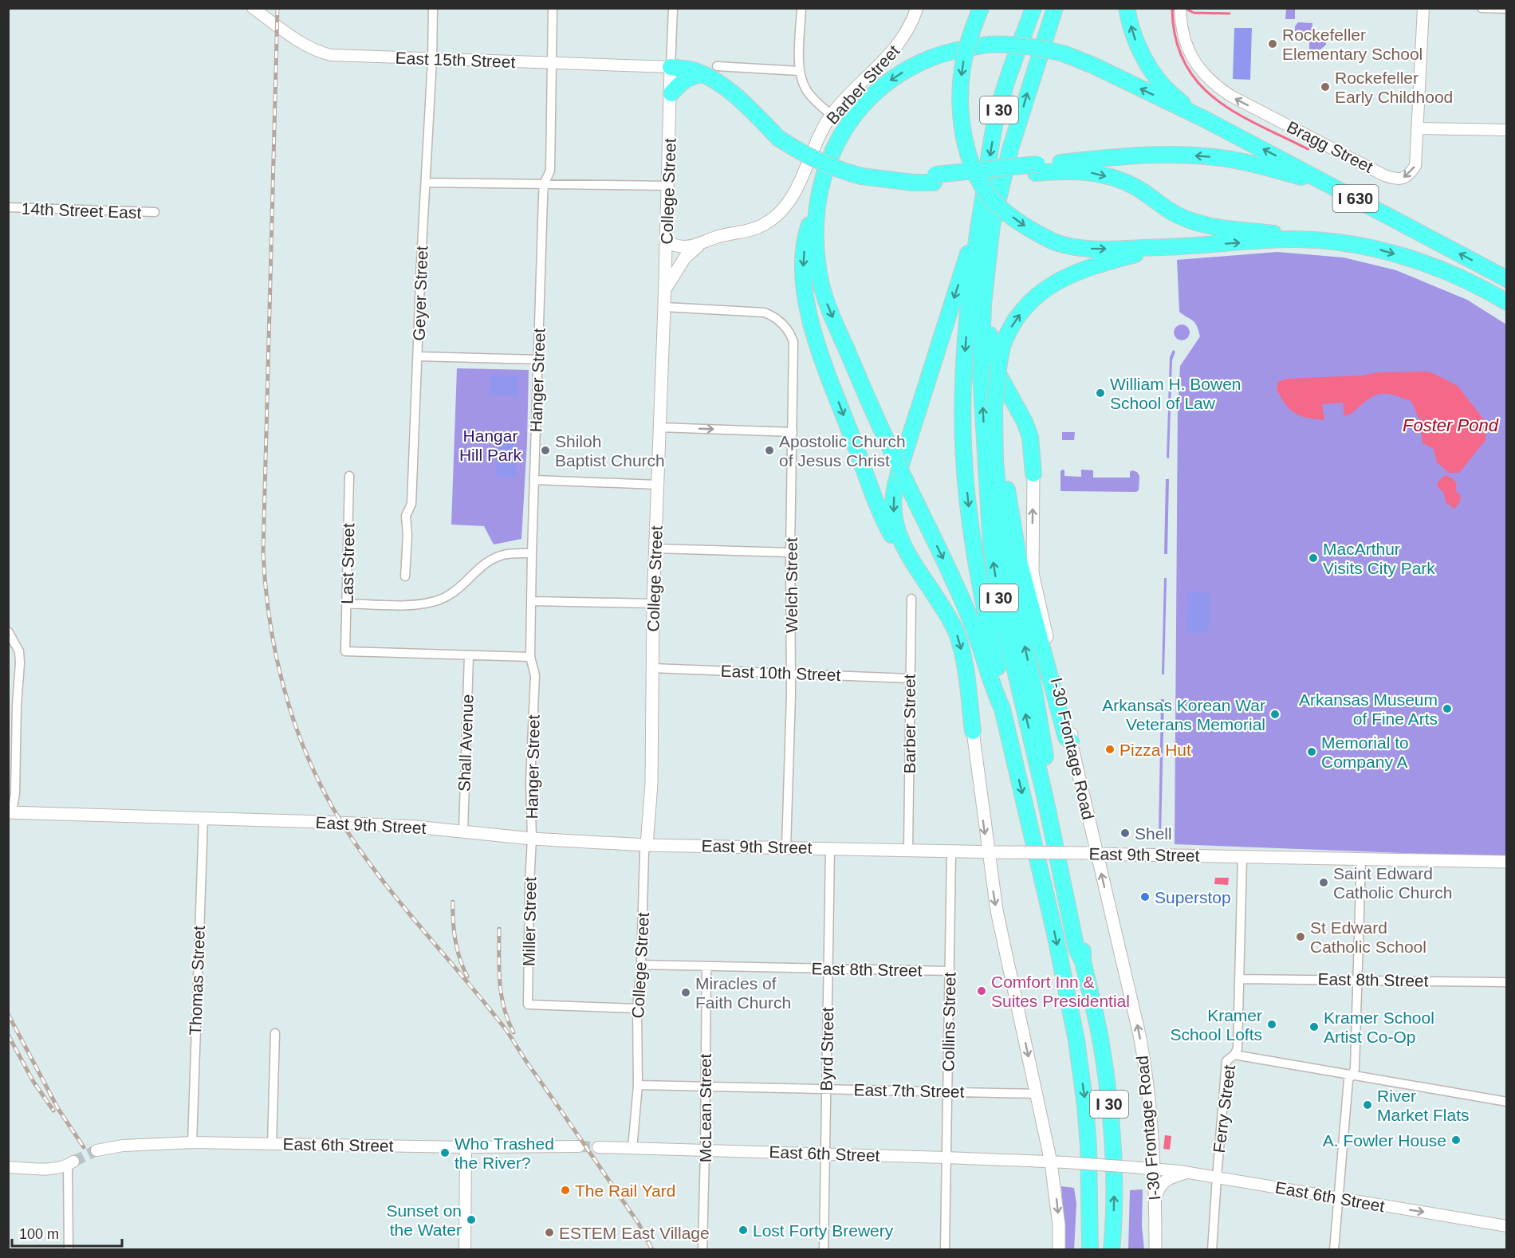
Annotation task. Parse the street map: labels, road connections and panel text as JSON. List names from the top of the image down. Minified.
{"streets":{"highway":["I 30","I 630"],"main road":["Barber Street","College Street","I-30 Frontage Road","East 9th Street"],"street":["East 15th Street","Bragg Street","14th Street East","Geyer Street","Hanger Street","Last Street","Welch Street","East 10th Street","Shall Avenue","Miller Street","East 8th Street","Thomas Street","Collins Street","Byrd Street","East 7th Street","McLean Street","Ferry Street","East 6th Street"]},"crossings":[["East 15th Street","College Street"],["East 15th Street","Geyer Street"],["East 15th Street","Hanger Street"],["Barber Street","College Street"],["Barber Street","East 10th Street"],["Barber Street","East 9th Street"],["College Street","Welch Street"],["College Street","East 10th Street"],["College Street","East 9th Street"],["College Street","Miller Street"],["College Street","East 8th Street"],["College Street","East 7th Street"],["College Street","East 6th Street"],["Hanger Street","East 9th Street"],["Hanger Street","Miller Street"],["Last Street","Shall Avenue"],["Welch Street","East 10th Street"],["Welch Street","East 9th Street"],["Shall Avenue","East 9th Street"],["I-30 Frontage Road","East 9th Street"],["I-30 Frontage Road","East 6th Street"],["East 9th Street","Miller Street"],["East 9th Street","Thomas Street"],["East 9th Street","Collins Street"],["East 9th Street","Byrd Street"],["East 9th Street","Ferry Street"],["East 8th Street","Collins Street"],["East 8th Street","Byrd Street"],["East 8th Street","McLean Street"],["East 8th Street","Ferry Street"],["Thomas Street","East 6th Street"],["Collins Street","East 7th Street"],["Collins Street","East 6th Street"],["Byrd Street","East 7th Street"],["Byrd Street","East 6th Street"],["East 7th Street","McLean Street"],["McLean Street","East 6th Street"],["Ferry Street","East 6th Street"]],"one_way":["I-30 Frontage Road"],"water":["Foster Pond"],"parks":["Hangar Hill Park"],"places":["Rockefeller Elementary School","Rockefeller Early Childhood","William H. Bowen School of Law","Shiloh Baptist Church","Apostolic Church of Jesus Christ","MacArthur Visits City Park","Arkansas Museum of Fine Arts","Arkansas Korean War Veterans Memorial","Pizza Hut","Memorial to Company A","Shell","Saint Edward Catholic Church","Superstop","St Edward Catholic School","Comfort Inn & Suites Presidential","Miracles of Faith Church","Kramer School Lofts","Kramer School Artist Co-Op","River Market Flats","A. Fowler House","Who Trashed the River?","The Rail Yard","Sunset on the Water","Lost Forty Brewery","ESTEM East Village"],"scale_bar":"100 m"}
